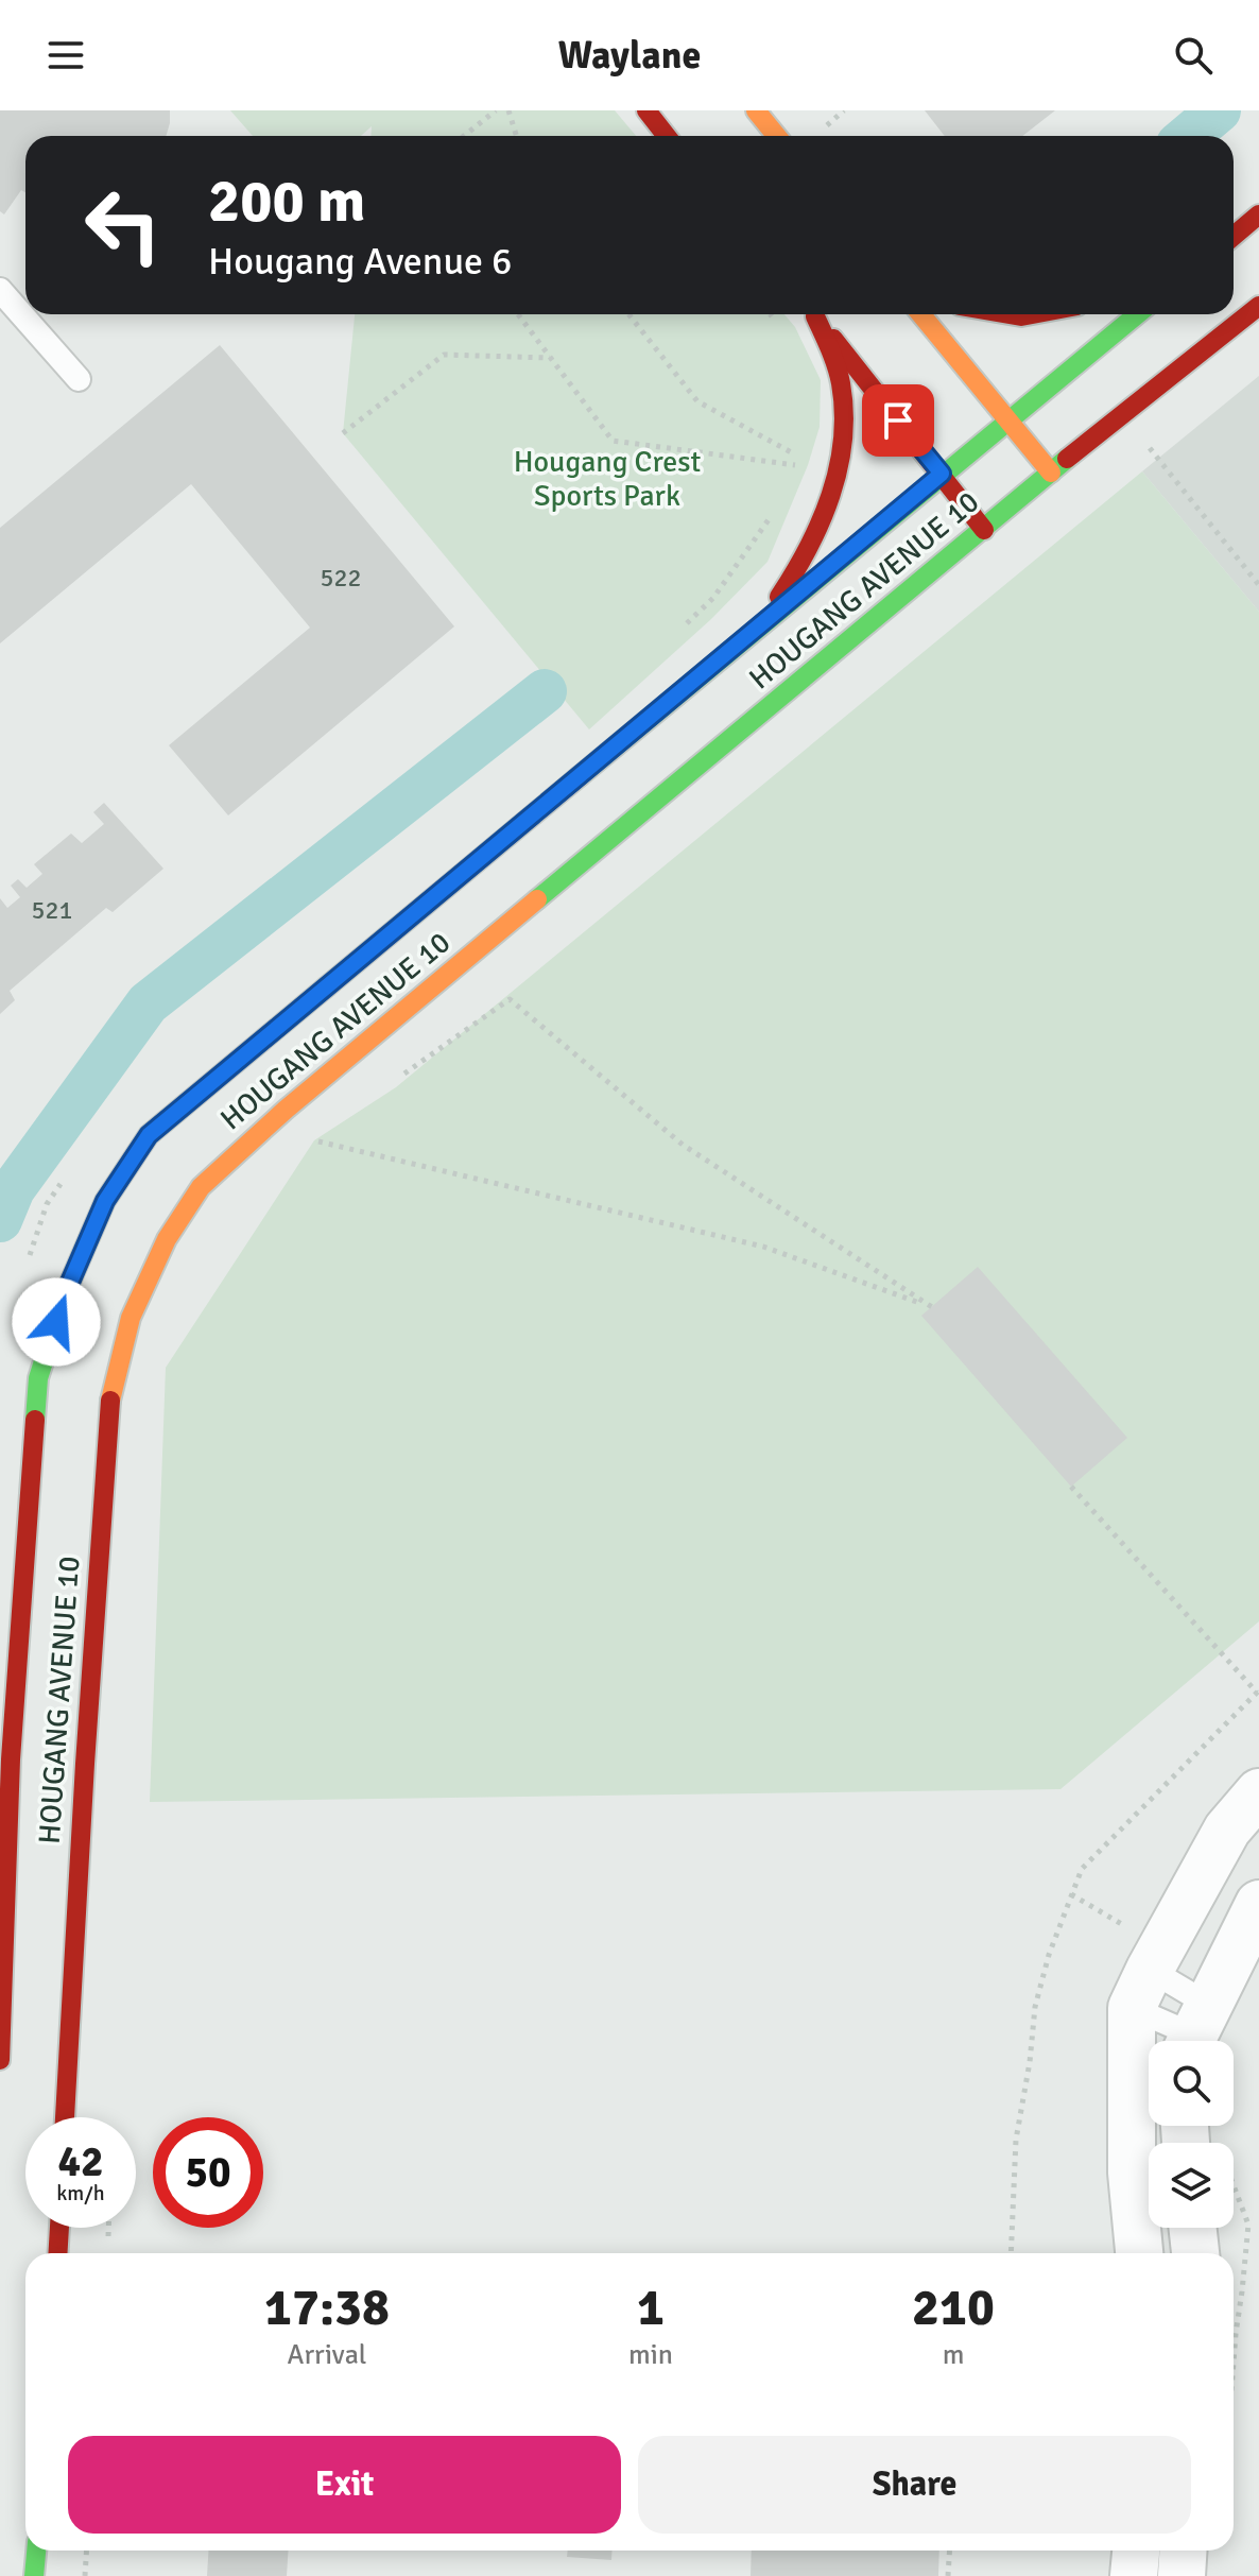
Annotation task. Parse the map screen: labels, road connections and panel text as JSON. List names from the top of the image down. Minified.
{"streets":{"main road":["HOUGANG AVENUE 10"]},"parks":["Hougang Crest Sports Park"],"house_numbers":["522","521"],"page":{"header":"Waylane","turn":["200 m","Hougang Avenue 6"],"speed":"42 km/h","limit":"50","eta":["17:38","Arrival","1","min","210","m"],"buttons":["Exit","Share"]}}
